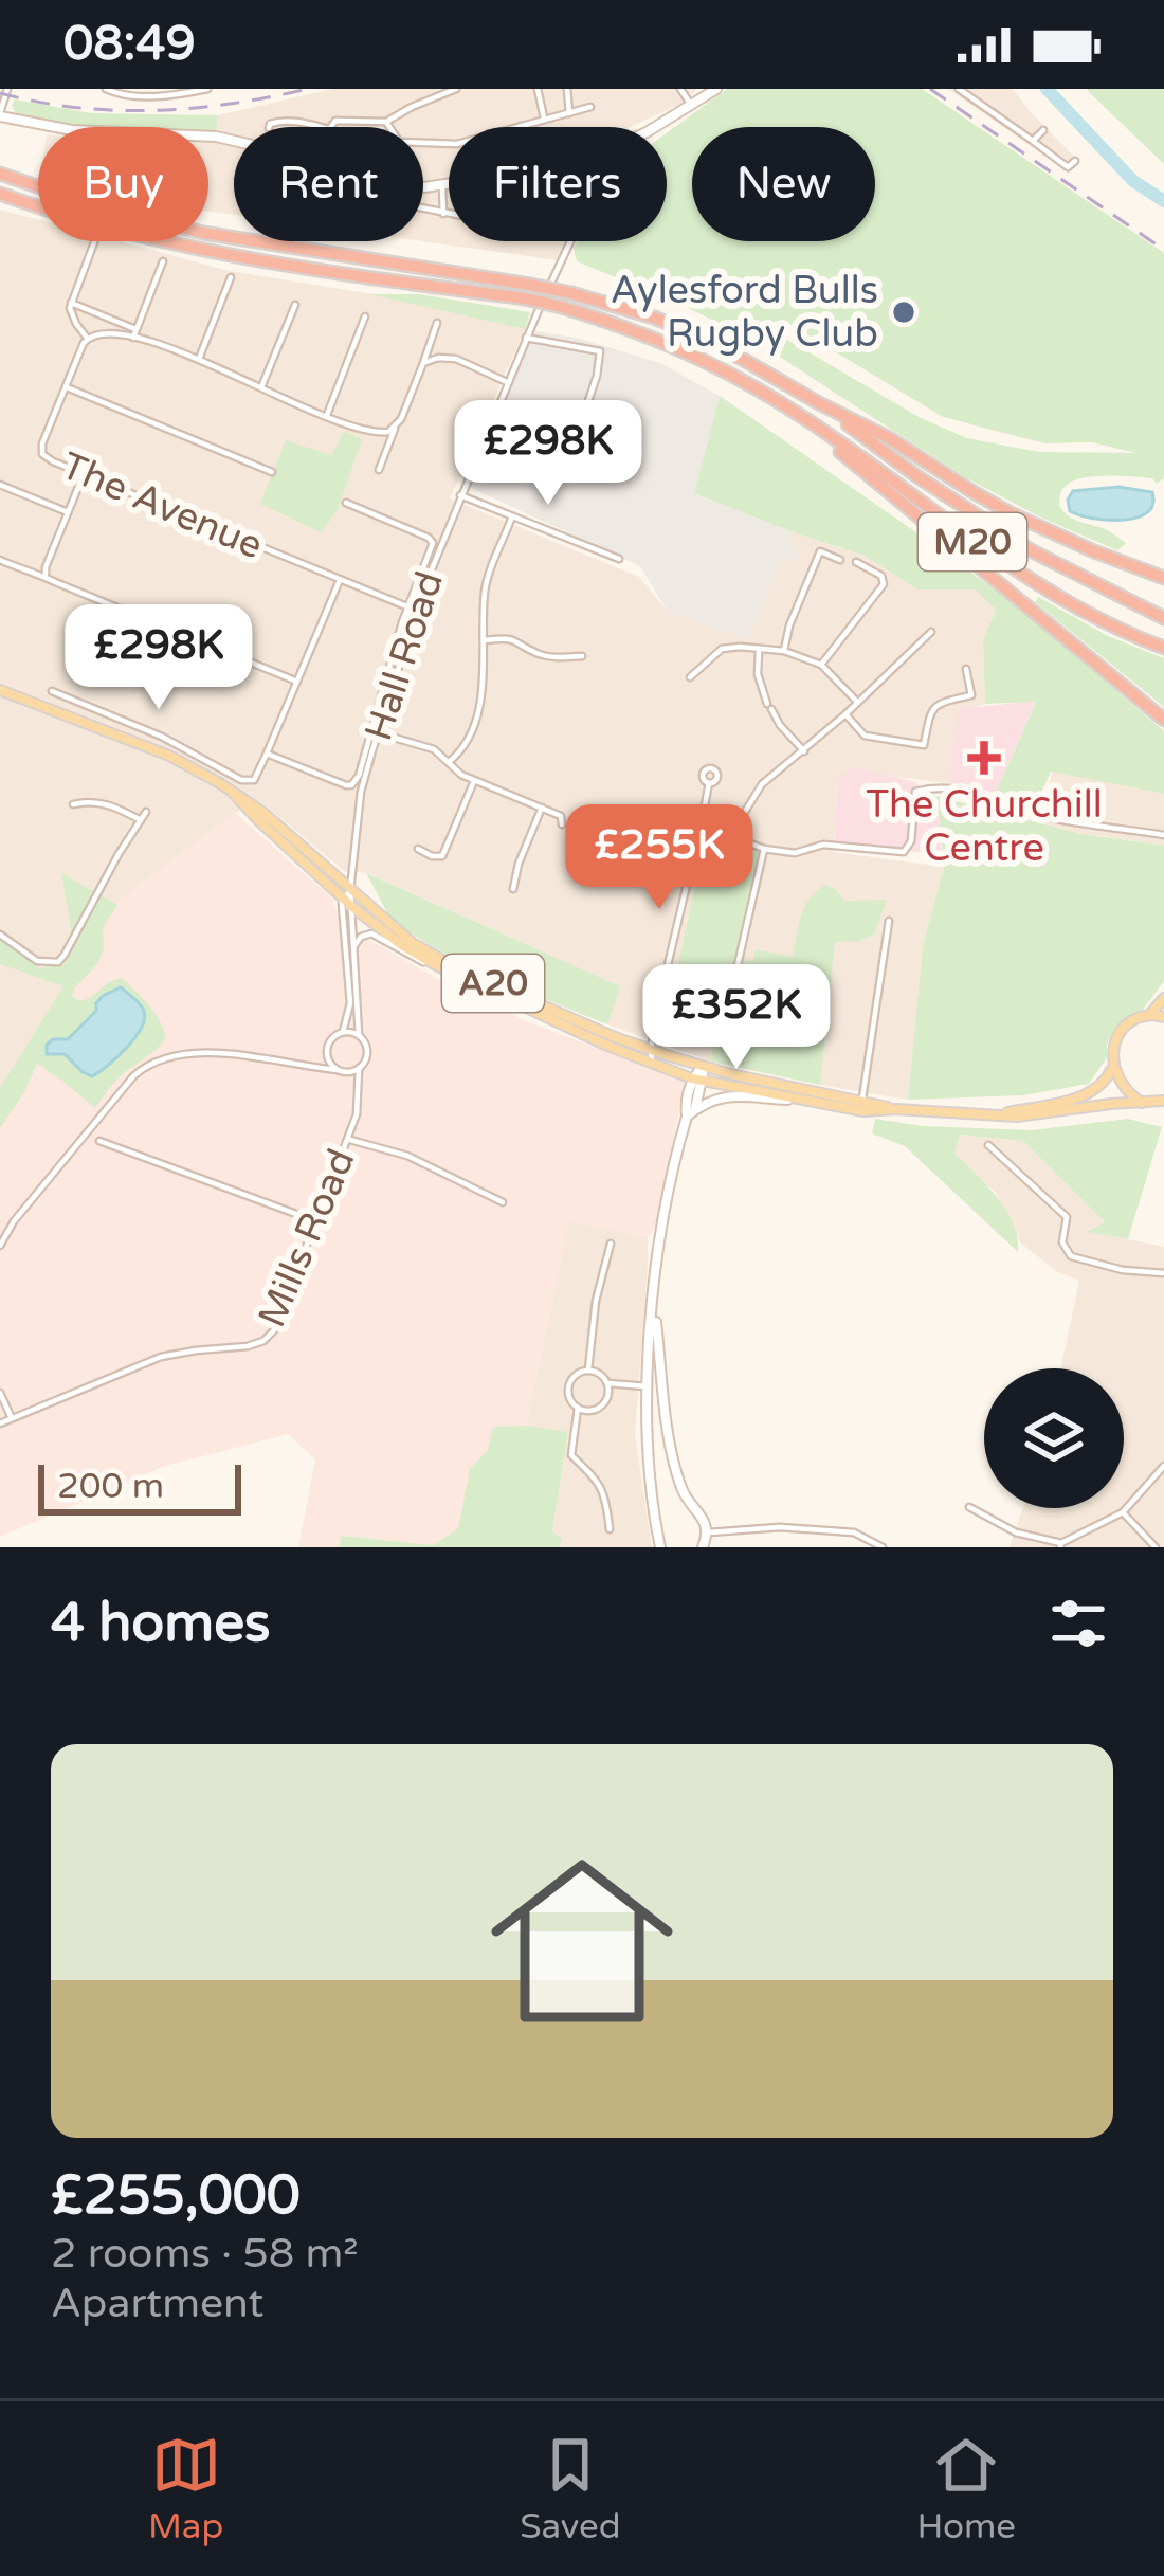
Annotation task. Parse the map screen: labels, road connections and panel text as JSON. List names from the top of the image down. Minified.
{"streets":{"highway":["M20"],"main road":["A20"],"street":["The Avenue","Hall Road","Mills Road"]},"crossings":[["The Avenue","Hall Road"],["Hall Road","A20"]],"places":{"other":["Aylesford Bulls Rugby Club"],"health":["The Churchill Centre"]},"scale_bar":"200 m","page":{"status":"08:49","chip":["Buy","Rent","Filters","New"],"price":["£298K","£298K","£255K","£352K"],"scale":"200 m","heading":"4 homes","list":[{"name":"£255,000","note":"2 rooms · 58 m² · Apartment"}],"tabs":["Map","Saved","Home"]}}
